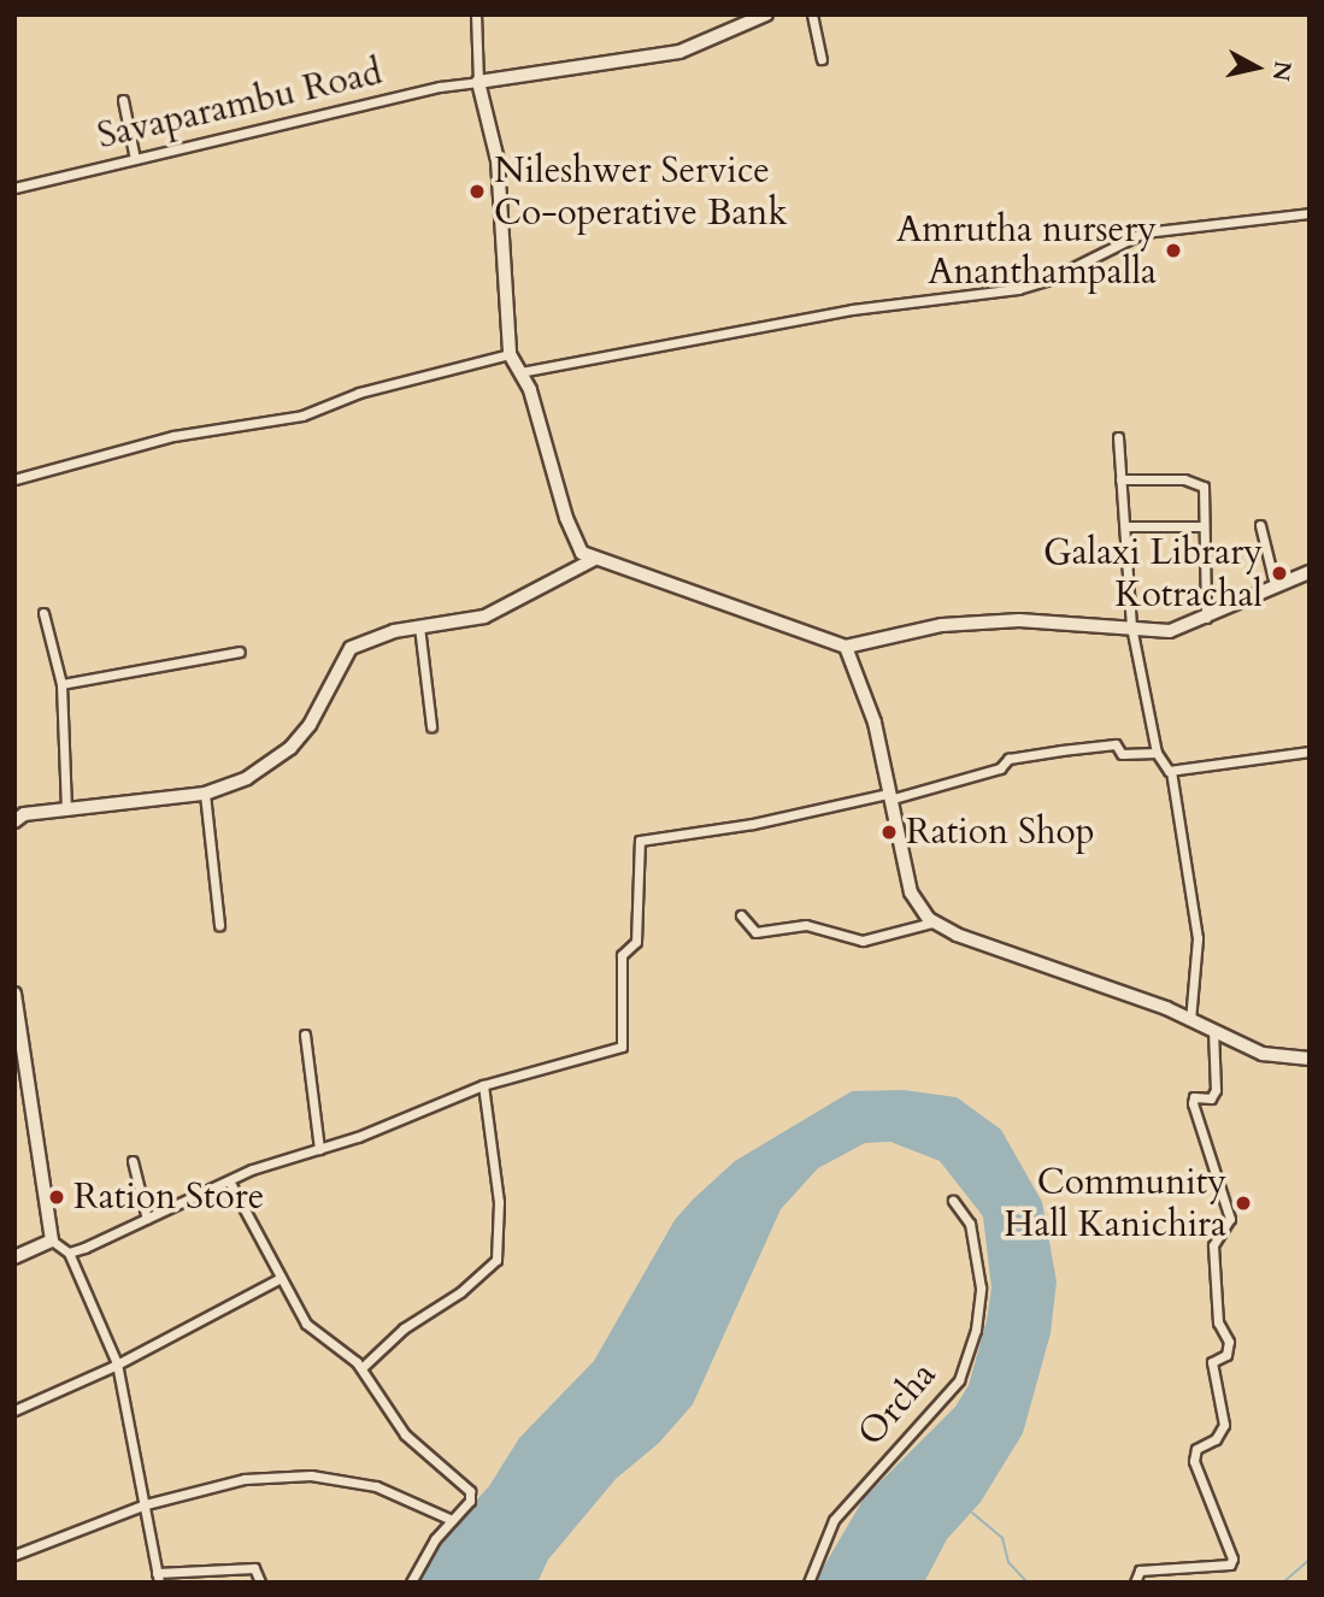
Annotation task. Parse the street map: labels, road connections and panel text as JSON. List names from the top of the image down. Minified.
{"streets":{"street":["Savaparambu Road","Orcha"]},"places":["Nileshwer Service Co-operative Bank","Amrutha nursery Ananthampalla","Galaxi Library Kotrachal","Ration Shop","Ration Store","Community Hall Kanichira"],"north":"right"}
